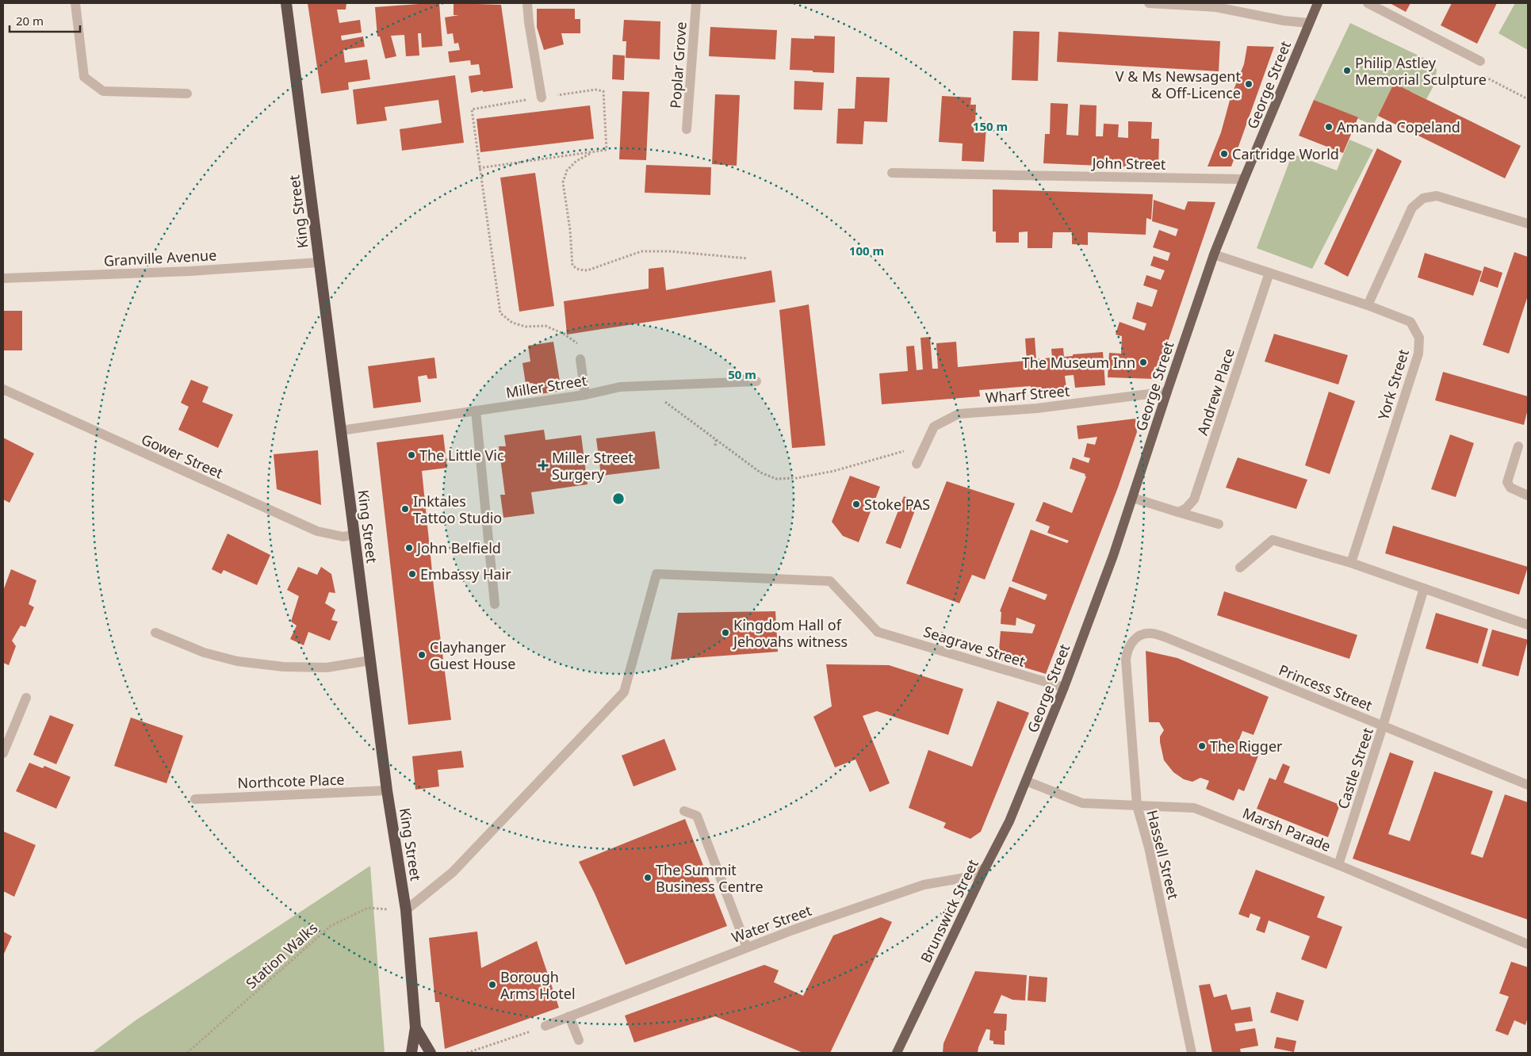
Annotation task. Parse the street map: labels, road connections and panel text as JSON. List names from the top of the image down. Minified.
{"streets":{"highway":["King Street"],"main road":["George Street","Brunswick Street"],"street":["Poplar Grove","John Street","Granville Avenue","York Street","Miller Street","Andrew Place","Wharf Street","Gower Street","Seagrave Street","Princess Street","Castle Street","Northcote Place","Marsh Parade","Hassell Street","Water Street"],"path":["Station Walks"]},"crossings":[["George Street","John Street"],["George Street","York Street"],["George Street","Wharf Street"],["George Street","Seagrave Street"],["George Street","Marsh Parade"],["George Street","Brunswick Street"],["King Street","Granville Avenue"],["King Street","Miller Street"],["King Street","Gower Street"],["King Street","Seagrave Street"],["King Street","Northcote Place"],["King Street","Station Walks"],["York Street","Andrew Place"],["Seagrave Street","Station Walks"],["Princess Street","Castle Street"],["Princess Street","Hassell Street"],["Castle Street","Marsh Parade"],["Marsh Parade","Hassell Street"],["Marsh Parade","Brunswick Street"],["Brunswick Street","Water Street"]],"places":{"other":["Philip Astley Memorial Sculpture","V & Ms Newsagent & Off-Licence","Amanda Copeland","Cartridge World","The Museum Inn","The Little Vic","Stoke PAS","Inktales Tattoo Studio","John Belfield","Embassy Hair","Kingdom Hall of Jehovahs witness","Clayhanger Guest House","The Rigger","The Summit Business Centre","Borough Arms Hotel"],"health":["Miller Street Surgery"]},"scale_bar":"20 m","rings":["150 m","100 m","50 m"]}
